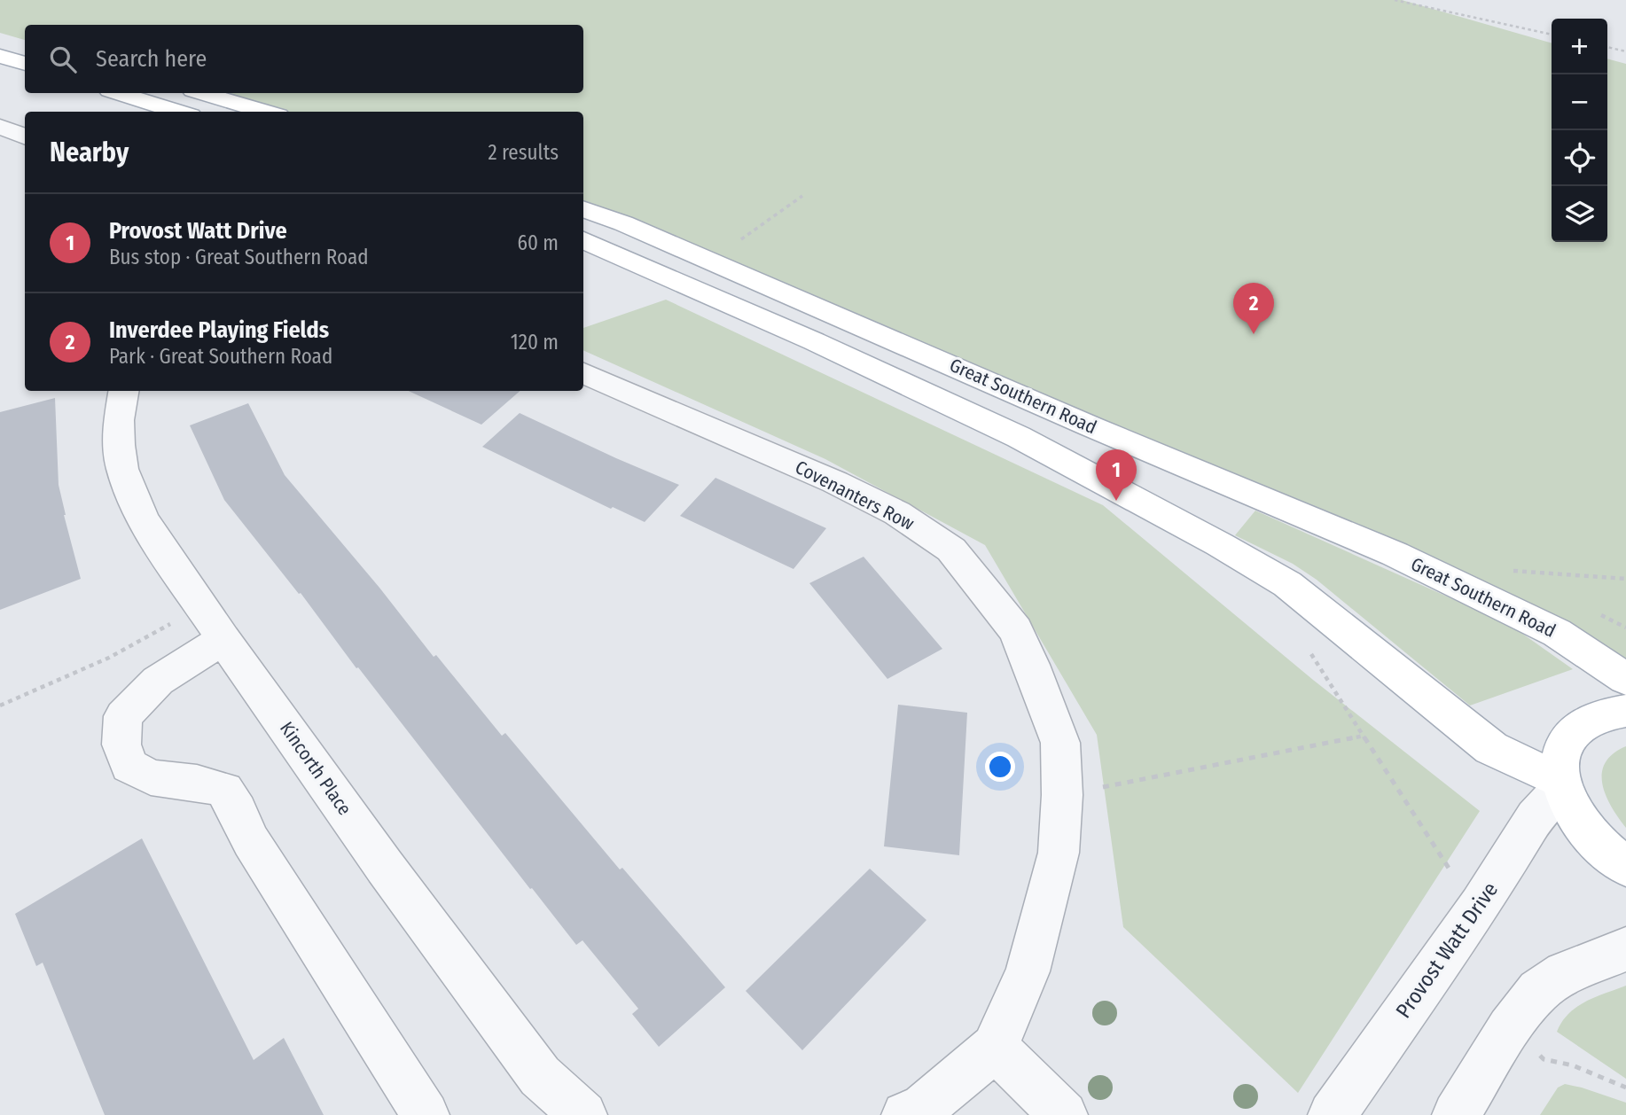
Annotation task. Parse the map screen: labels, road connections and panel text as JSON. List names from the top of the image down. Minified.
{"streets":{"main road":["Great Southern Road"],"street":["Covenanters Row","Kincorth Place","Provost Watt Drive"]},"crossings":[["Great Southern Road","Provost Watt Drive"]],"page":{"map_buttons":["+","−"],"search":"Search here","heading":["Nearby","2 results"],"list":[{"mark":"1","name":"Provost Watt Drive","note":"Bus stop · Great Southern Road","value":"60 m"},{"mark":"2","name":"Inverdee Playing Fields","note":"Park · Great Southern Road","value":"120 m"}],"pins":["2","1"]}}
